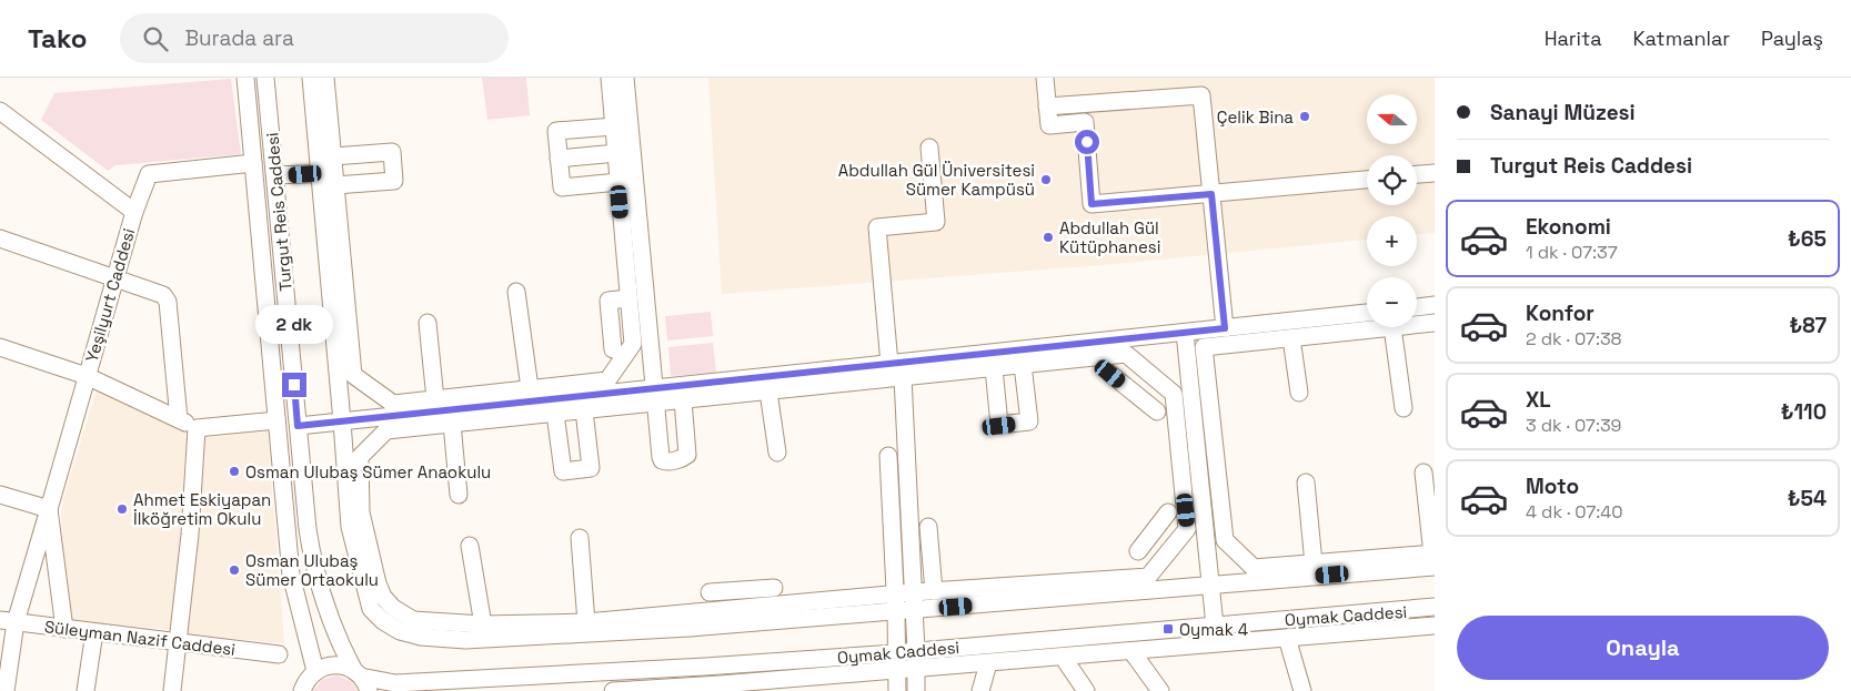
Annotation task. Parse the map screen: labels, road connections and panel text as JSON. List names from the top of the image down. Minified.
{"streets":{"street":["Turgut Reis Caddesi","Yeşilyurt Caddesi","Oymak Caddesi","Süleyman Nazif Caddesi"]},"crossings":[["Turgut Reis Caddesi","Oymak Caddesi"],["Yeşilyurt Caddesi","Süleyman Nazif Caddesi"]],"places":{"other":["Çelik Bina","Abdullah Gül Üniversitesi Sümer Kampüsü","Abdullah Gül Kütüphanesi","Osman Ulubaş Sümer Anaokulu","Ahmet Eskiyapan İlköğretim Okulu","Osman Ulubaş Sümer Ortaokulu"],"transit":["Oymak 4"]},"north":"left","page":{"header":"Tako","search":"Burada ara","nav":["Harita","Katmanlar","Paylaş"],"banner":["Sanayi Müzesi","Turgut Reis Caddesi"],"map_buttons":["+","−"],"list":[{"name":"Ekonomi","note":"1 dk · 07:37","value":"₺65"},{"name":"Konfor","note":"2 dk · 07:38","value":"₺87"},{"name":"XL","note":"3 dk · 07:39","value":"₺110"},{"name":"Moto","note":"4 dk · 07:40","value":"₺54"}],"bubble":"2 dk","buttons":"Onayla"}}
